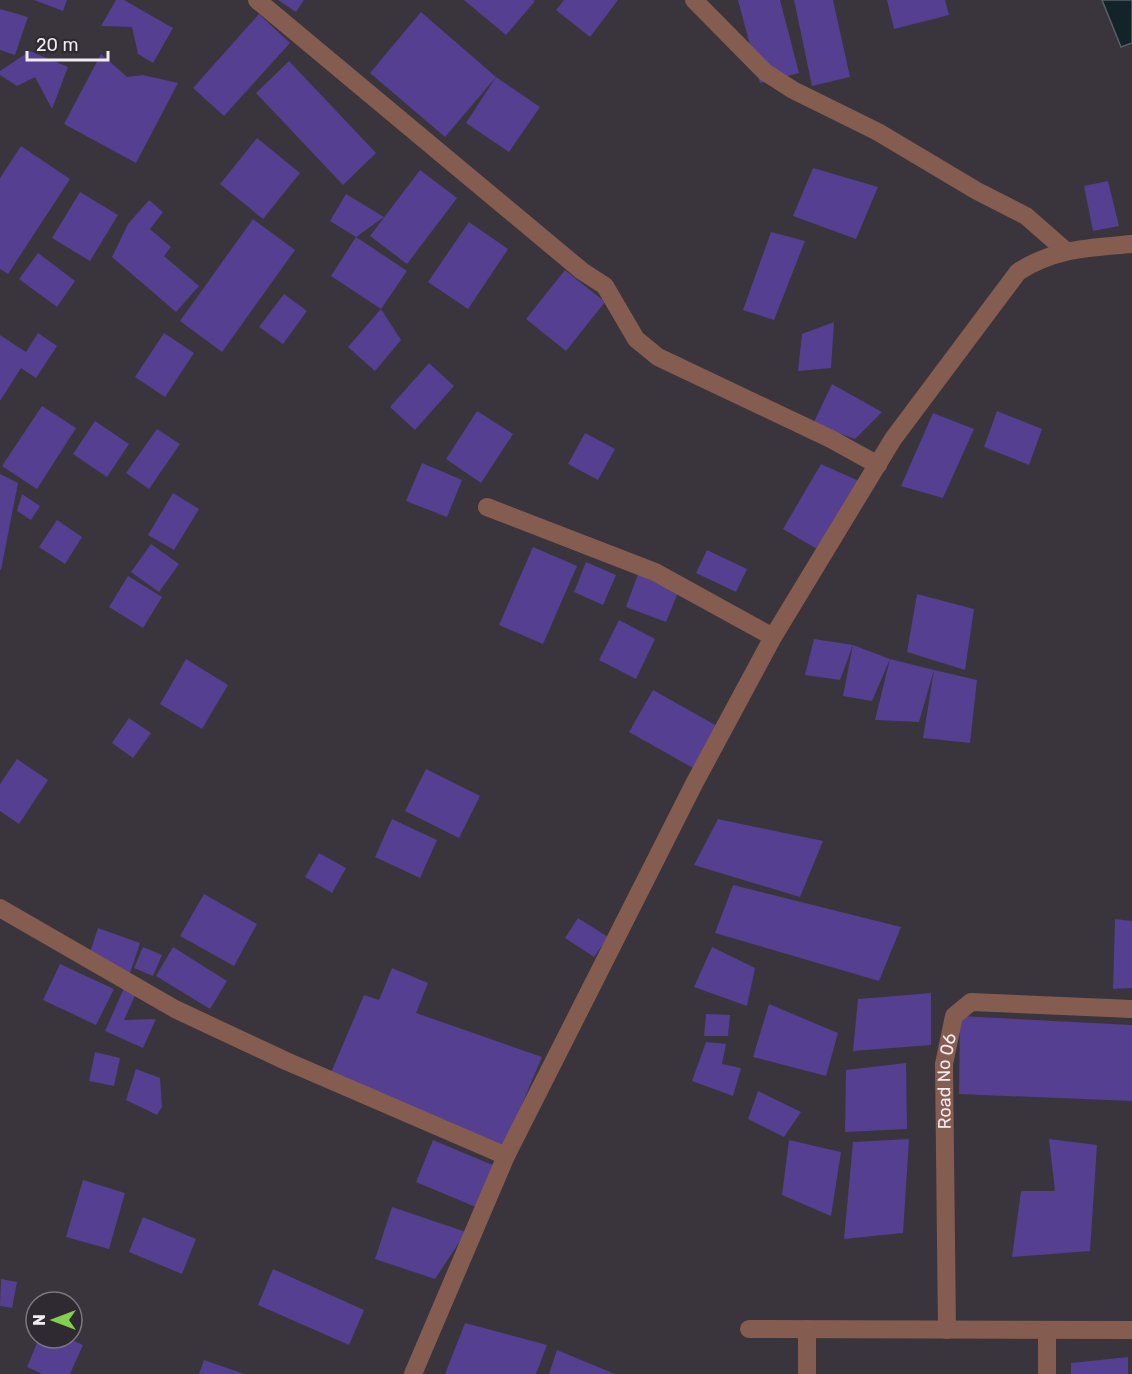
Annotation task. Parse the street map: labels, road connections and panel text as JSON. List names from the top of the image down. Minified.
{"streets":{"street":["Road No 06"]},"scale_bar":"20 m","north":"left"}
